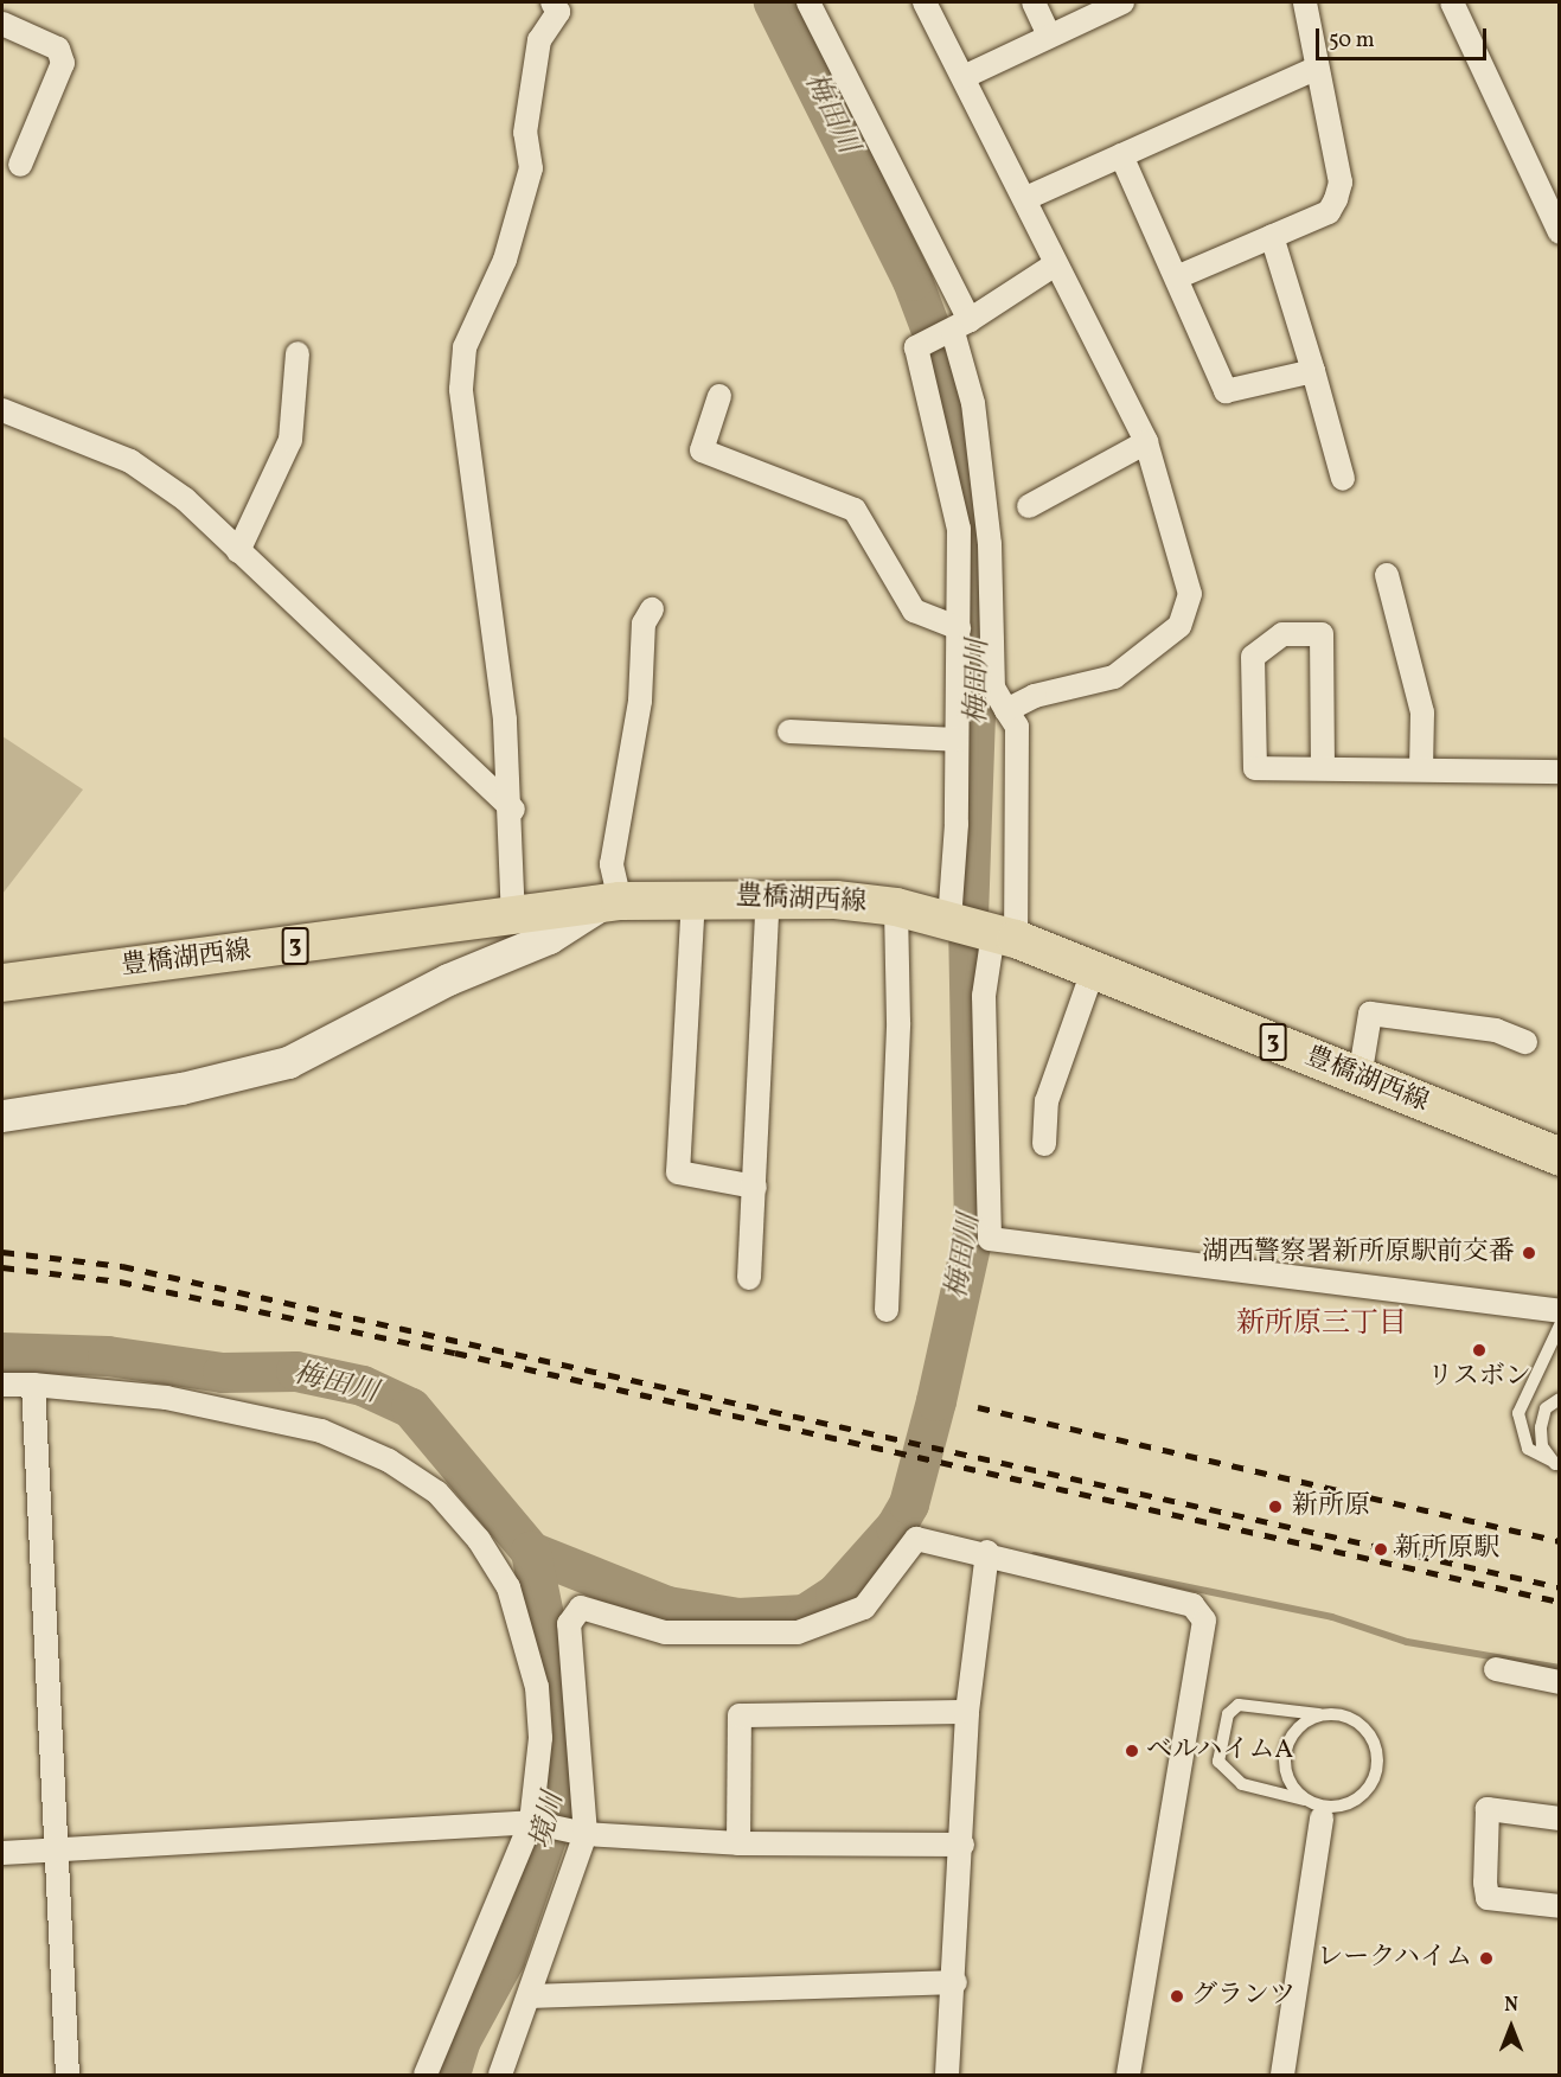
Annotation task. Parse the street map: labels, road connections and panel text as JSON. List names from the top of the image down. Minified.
{"streets":{"main road":["豊橋湖西線","3"]},"districts":["新所原三丁目"],"water":["梅田川","境川"],"places":["湖西警察署新所原駅前交番","リスボン","新所原","新所原駅","ベルハイムA","レークハイム","グランツ"],"scale_bar":"50 m","north":"top"}
